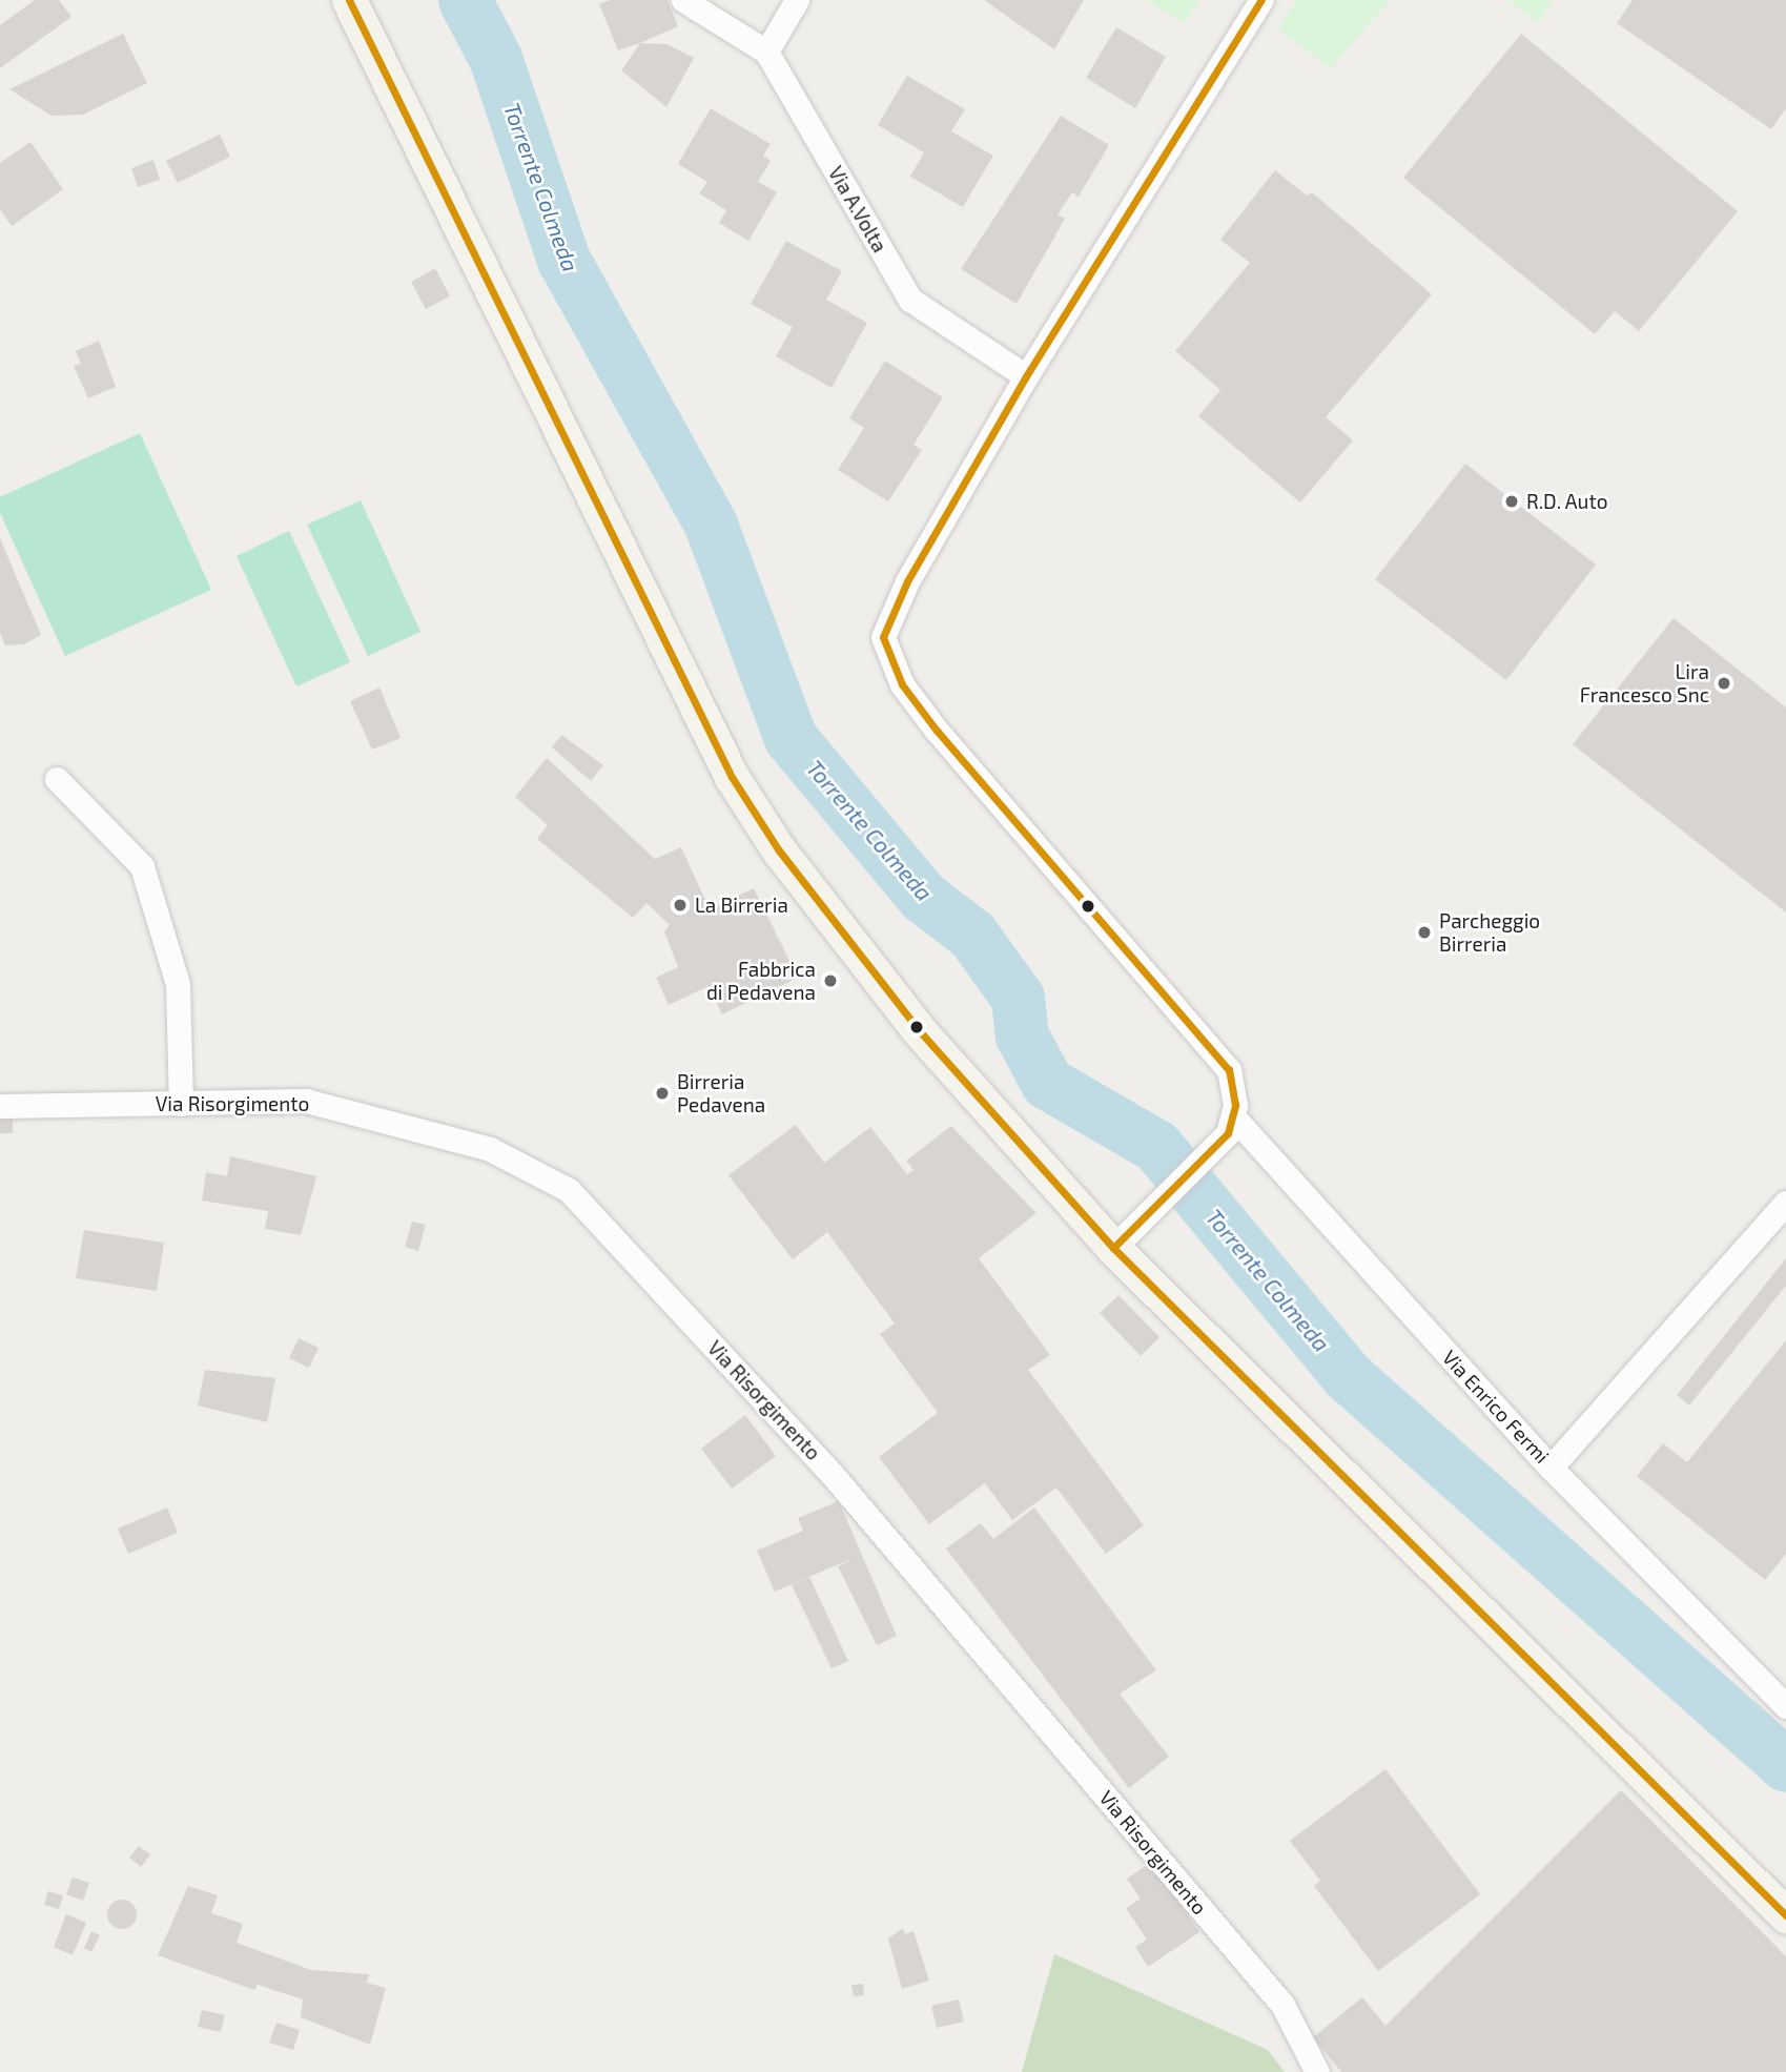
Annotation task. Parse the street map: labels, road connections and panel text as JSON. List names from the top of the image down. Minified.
{"streets":{"street":["Via A.Volta","Via Risorgimento","Via Enrico Fermi"]},"water":["Torrente Colmeda"],"places":["R.D. Auto","Lira Francesco Snc","La Birreria","Parcheggio Birreria","Fabbrica di Pedavena","Birreria Pedavena"]}
